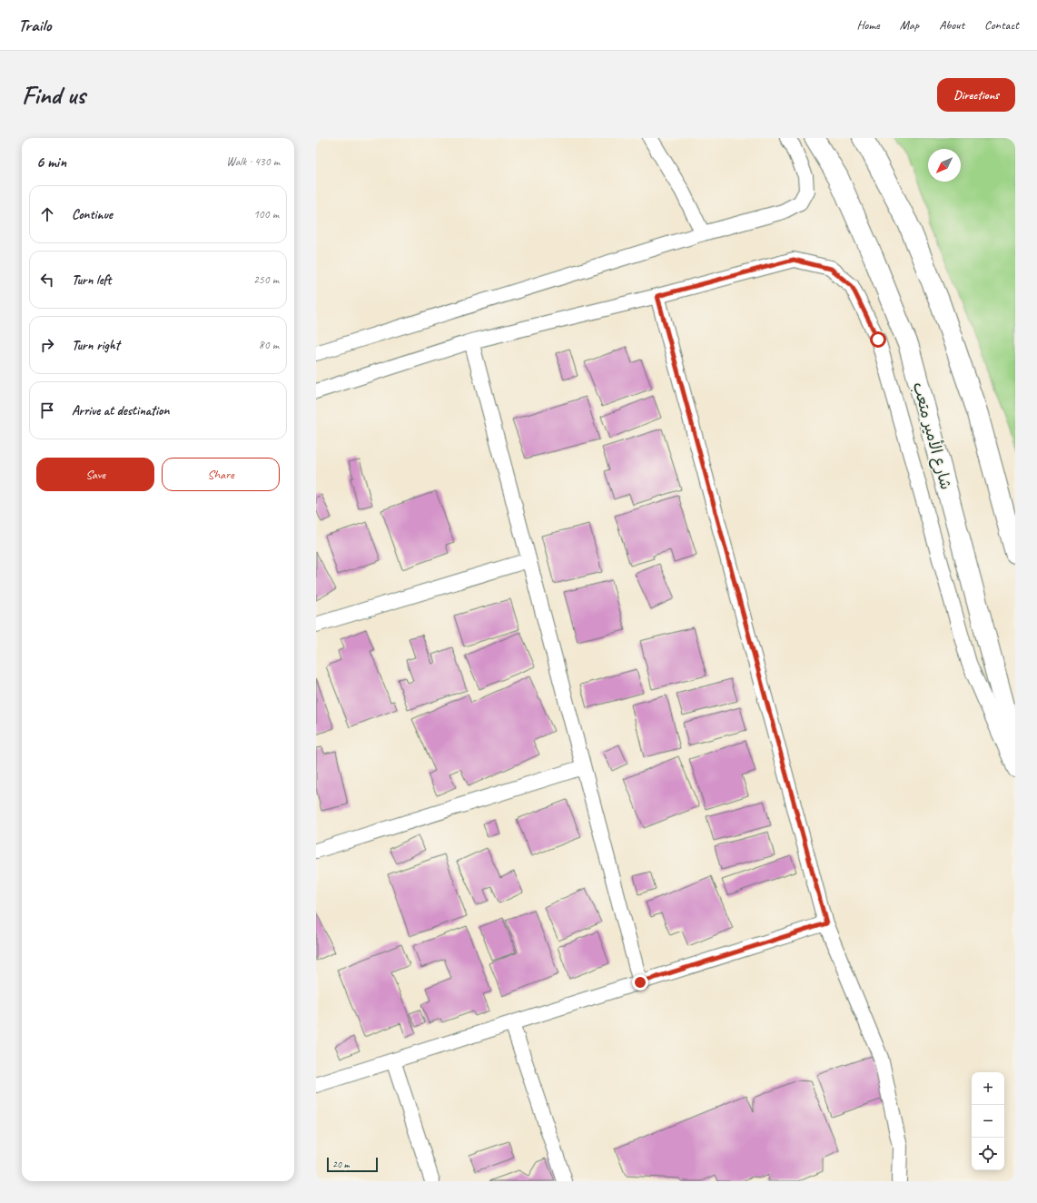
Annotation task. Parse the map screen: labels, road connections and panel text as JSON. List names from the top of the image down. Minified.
{"streets":{"main road":["شارع الأمير متعب"]},"scale_bar":"20 m","north":"bottom left","page":{"header":"Trailo","nav":["Home","Map","About","Contact"],"buttons":["Directions",["Save","Share"]],"title":"Find us","heading":["6 min","Walk · 430 m"],"list":[["Continue","100 m"],["Turn left","250 m"],["Turn right","80 m"],"Arrive at destination"],"map_buttons":["+","−"],"scale":"20 m"}}
